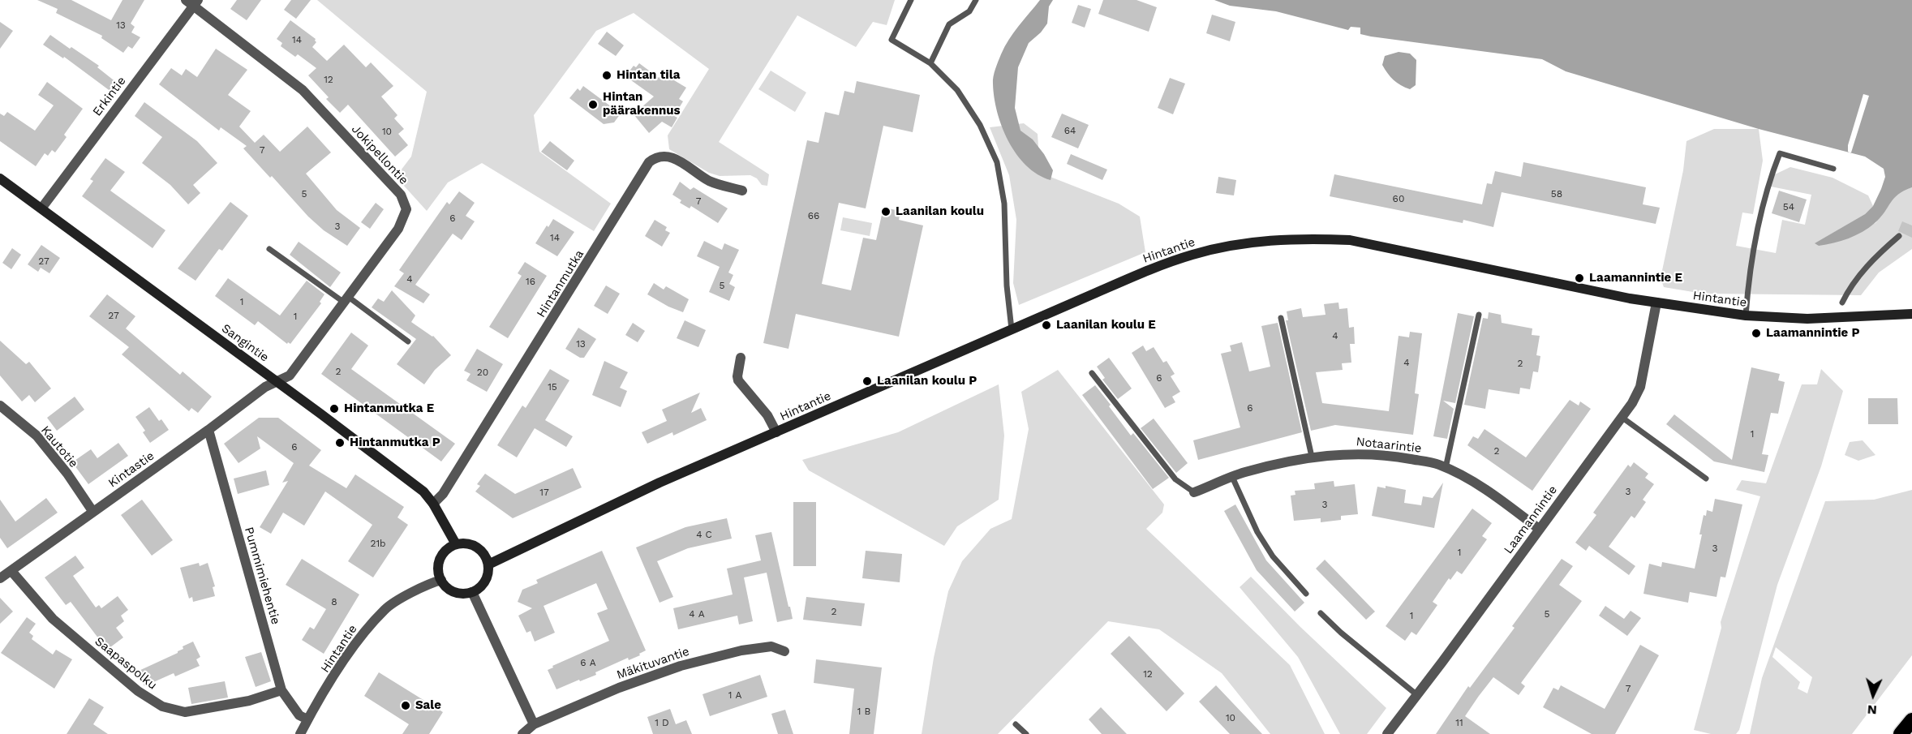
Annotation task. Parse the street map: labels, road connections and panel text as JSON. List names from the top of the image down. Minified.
{"streets":{"street":["Erkintie","Jokipellontie","Hintantie","Hintanmutka","Sangintie","Notaarintie","Kautotie","Kintastie","Laamannintie","Pummimiehentie","Saapaspolku","Mäkituvantie"]},"crossings":[["Erkintie","Jokipellontie"],["Erkintie","Sangintie"],["Jokipellontie","Sangintie"],["Jokipellontie","Kintastie"],["Hintantie","Sangintie"],["Hintantie","Laamannintie"],["Hintantie","Pummimiehentie"],["Hintanmutka","Sangintie"],["Sangintie","Kintastie"],["Notaarintie","Laamannintie"],["Kautotie","Kintastie"],["Kintastie","Pummimiehentie"],["Kintastie","Saapaspolku"],["Pummimiehentie","Saapaspolku"]],"places":["Hintan tila","Hintan päärakennus","Laanilan koulu","Laamannintie E","Laanilan koulu E","Laamannintie P","Laanilan koulu P","Hintanmutka E","Hintanmutka P","Sale"],"house_numbers":["13","14","12","64","10","7","5","58","60","7","54","66","6","3","14","27","4","16","5","1","27","1","4","13","4","2","2","20","6","15","6","1","6","2","3","17","3","4 C","21b","3","1","8","2","4 A","5","1","6 A","12","7","1 A","1 B","10","1 D","11"],"north":"bottom"}
